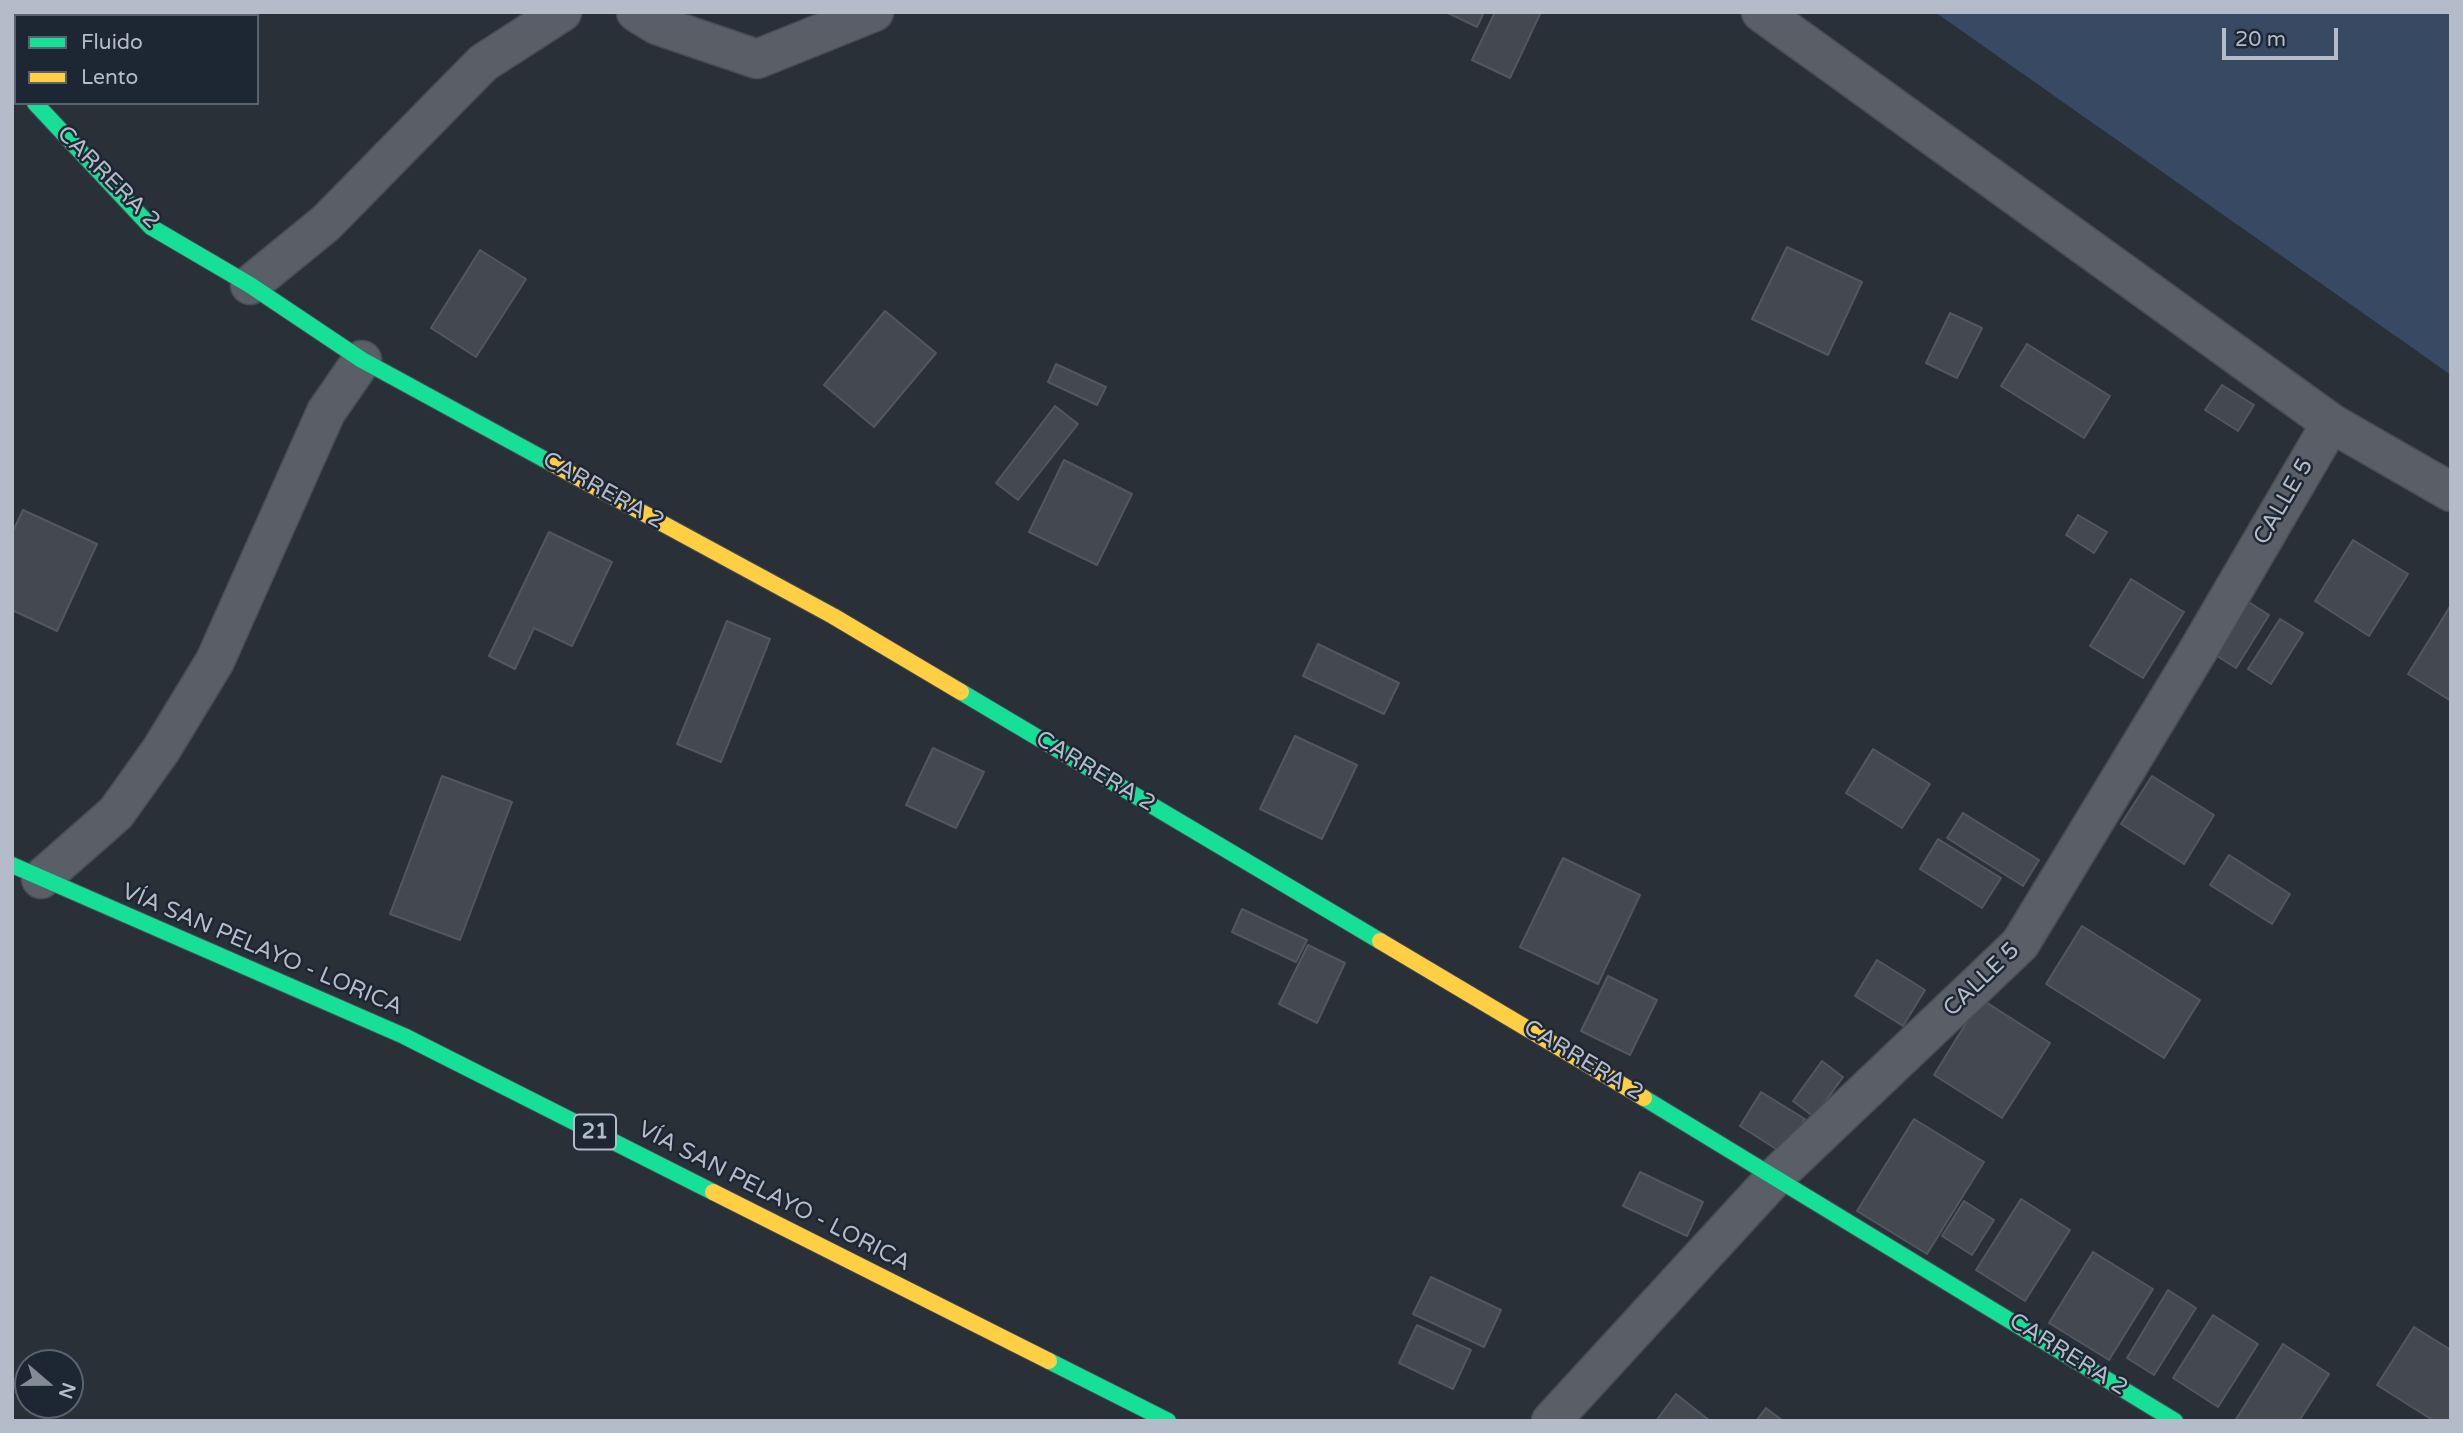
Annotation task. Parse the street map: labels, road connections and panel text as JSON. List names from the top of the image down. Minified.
{"streets":{"street":["CARRERA 2","CALLE 5","VÍA SAN PELAYO - LORICA","21"]},"crossings":[["CARRERA 2","CALLE 5"]],"legend":["Fluido","Lento"],"scale_bar":"20 m","north":"right"}
